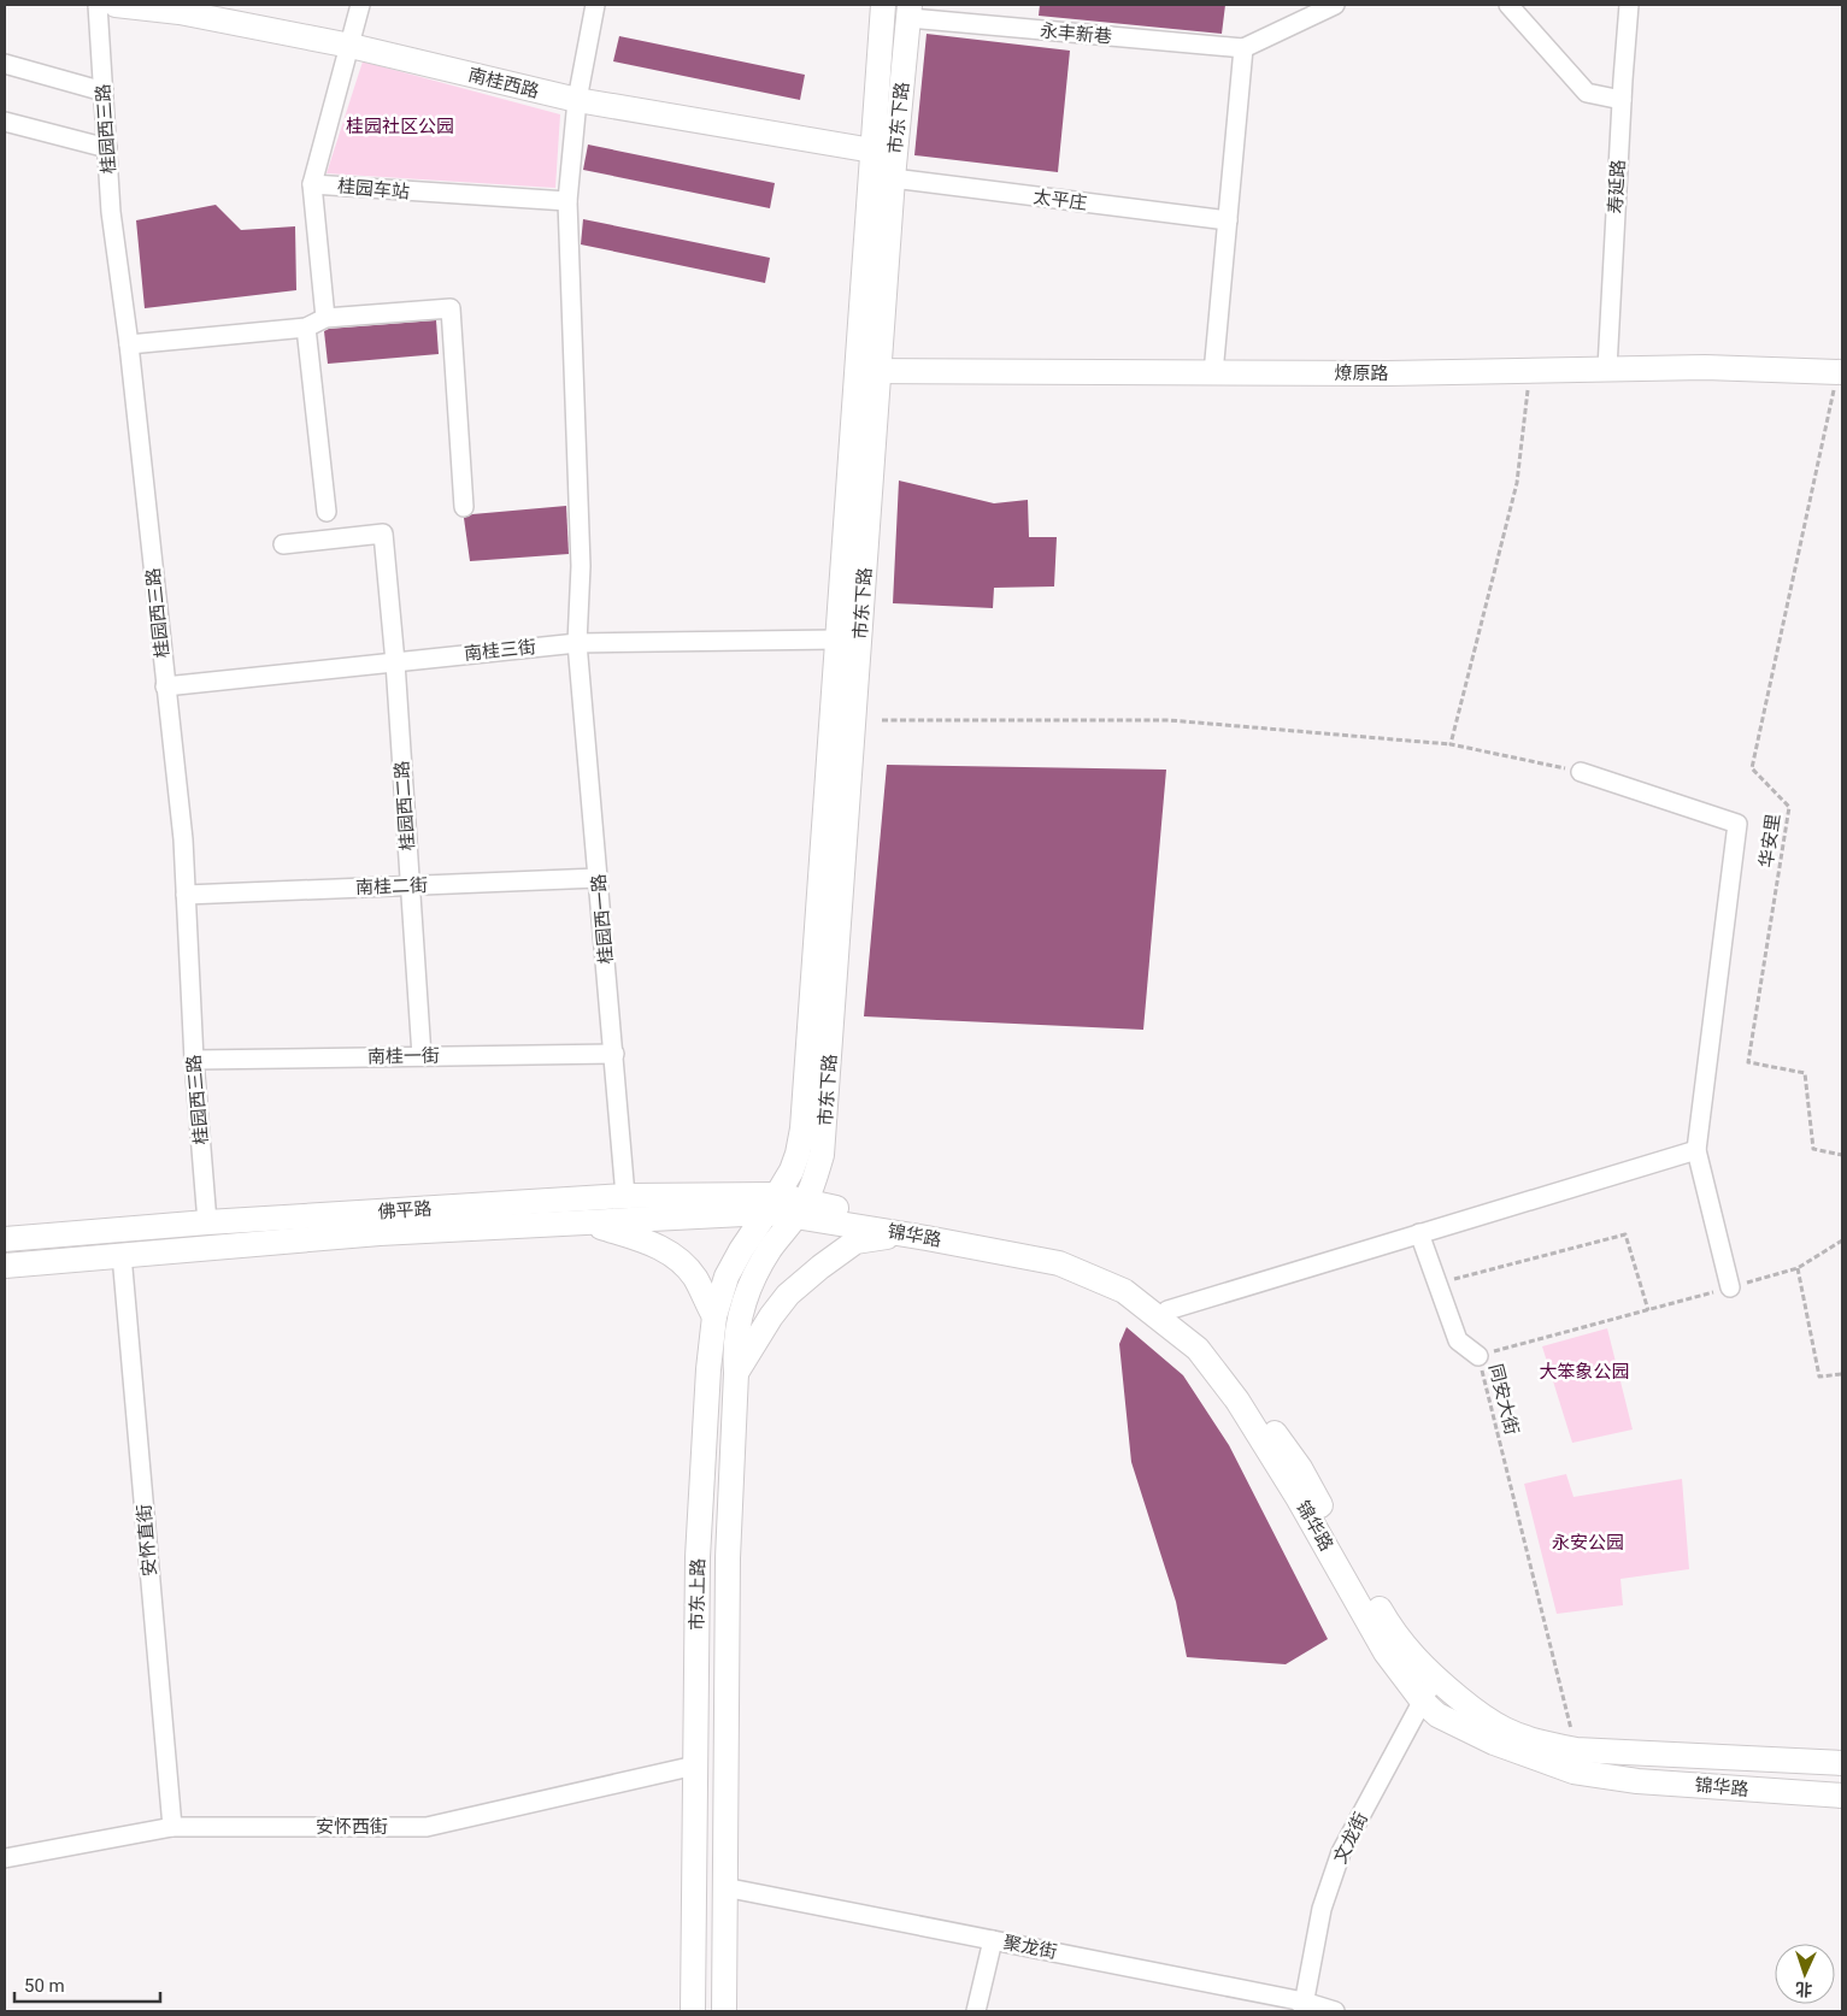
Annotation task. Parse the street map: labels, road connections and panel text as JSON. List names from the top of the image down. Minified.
{"streets":{"main road":["南桂西路","市东下路","燎原路","佛平路","锦华路","市东上路"],"street":["永丰新巷","桂园西三路","寿延路","桂园车站","太平庄","南桂三街","桂园西二路","南桂二街","桂园西一路","南桂一街","安怀直街","安怀西街","文龙街","聚龙街"],"path":["华安里","同安大街"]},"crossings":[["永丰新巷","市东下路"],["南桂西路","市东下路"],["南桂西路","桂园西一路"],["市东下路","太平庄"],["市东下路","燎原路"],["市东下路","南桂三街"],["市东下路","佛平路"],["市东下路","锦华路"],["市东下路","市东上路"],["桂园西三路","南桂三街"],["桂园西三路","南桂二街"],["桂园西三路","南桂一街"],["桂园西三路","佛平路"],["寿延路","燎原路"],["桂园车站","桂园西一路"],["燎原路","华安里"],["南桂三街","桂园西二路"],["南桂三街","桂园西一路"],["桂园西二路","南桂二街"],["桂园西二路","南桂一街"],["南桂二街","桂园西一路"],["桂园西一路","南桂一街"],["桂园西一路","佛平路"],["佛平路","锦华路"],["佛平路","安怀直街"],["佛平路","市东上路"],["锦华路","同安大街"],["锦华路","市东上路"],["锦华路","文龙街"],["安怀直街","安怀西街"],["市东上路","安怀西街"],["市东上路","聚龙街"],["文龙街","聚龙街"]],"parks":["桂园社区公园","大笨象公园","永安公园"],"scale_bar":"50 m","north":"bottom"}
